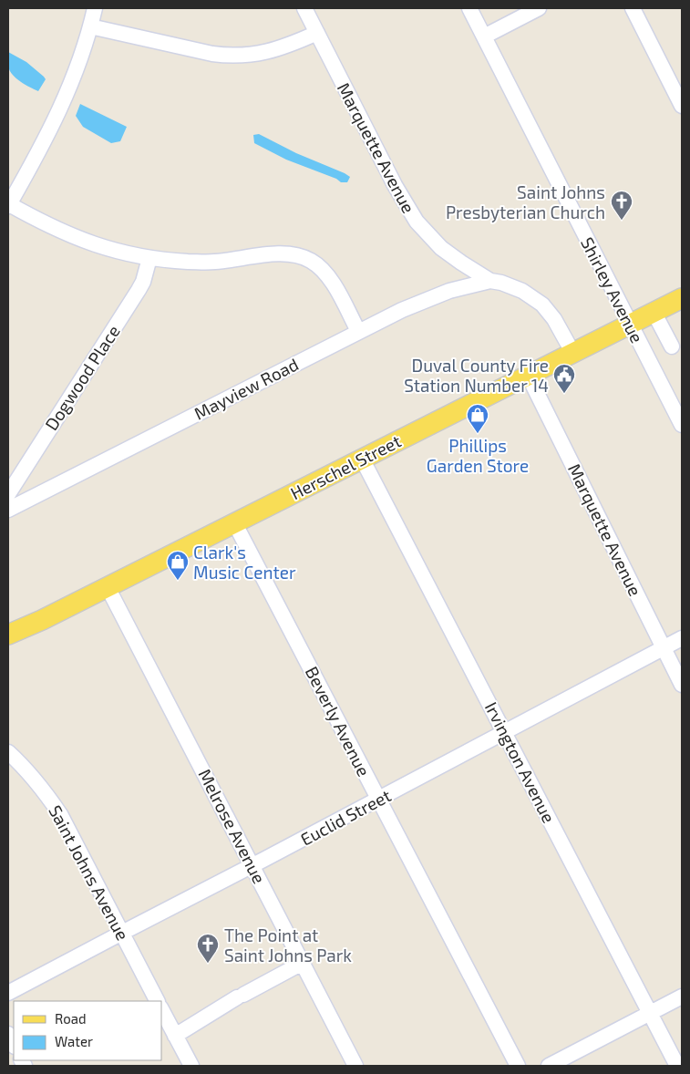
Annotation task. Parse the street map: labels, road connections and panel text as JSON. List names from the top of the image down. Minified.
{"streets":{"main road":["Herschel Street"],"street":["Marquette Avenue","Shirley Avenue","Dogwood Place","Mayview Road","Beverly Avenue","Irvington Avenue","Euclid Street","Melrose Avenue","Saint Johns Avenue"]},"crossings":[["Marquette Avenue","Mayview Road"],["Marquette Avenue","Herschel Street"],["Marquette Avenue","Euclid Street"],["Shirley Avenue","Herschel Street"],["Herschel Street","Beverly Avenue"],["Herschel Street","Irvington Avenue"],["Herschel Street","Melrose Avenue"],["Beverly Avenue","Euclid Street"],["Irvington Avenue","Euclid Street"],["Euclid Street","Melrose Avenue"],["Euclid Street","Saint Johns Avenue"]],"places":{"church":["Saint Johns Presbyterian Church","The Point at Saint Johns Park"],"public building":["Duval County Fire Station Number 14"],"shop":["Phillips Garden Store","Clark's Music Center"]},"legend":["Road","Water"]}
